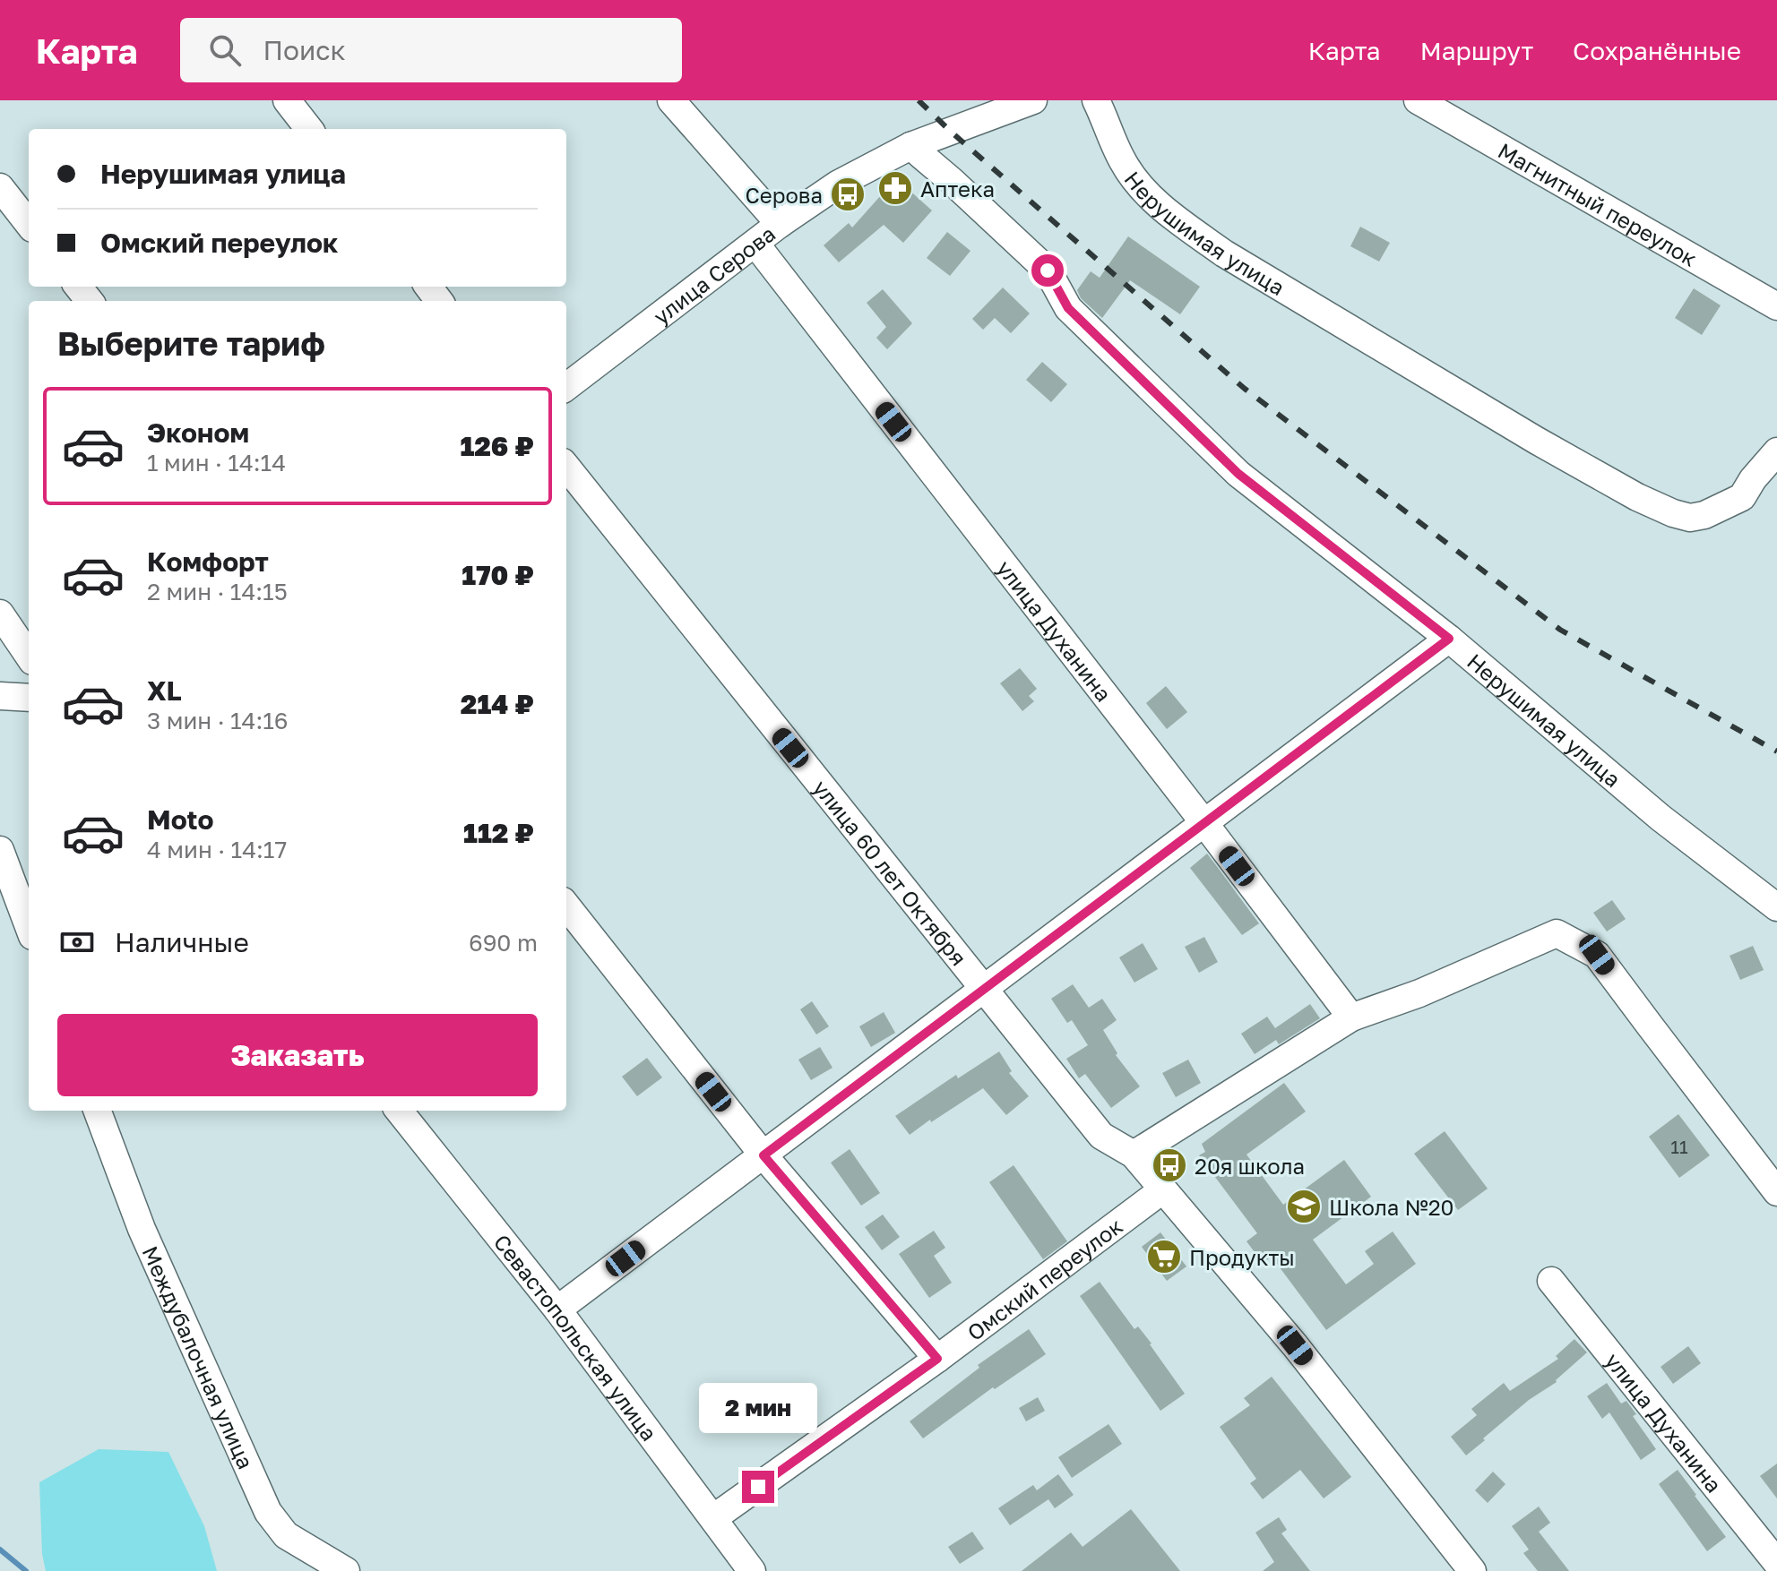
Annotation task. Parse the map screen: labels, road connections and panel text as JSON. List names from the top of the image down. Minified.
{"streets":{"street":["Магнитный переулок","Нерушимая улица","улица Серова","улица Духанина","улица 60 лет Октября","Омский переулок","Севастопольская улица","Междубалочная улица"]},"crossings":[["Нерушимая улица","улица Серова"],["улица Серова","улица Духанина"],["улица 60 лет Октября","Омский переулок"],["Омский переулок","Севастопольская улица"]],"places":{"pharmacy":["Аптека"],"bus stop":["Серова","20я школа"],"school or university":["Школа №20"],"supermarket":["Продукты"]},"house_numbers":["11"],"page":{"header":"Карта","search":"Поиск","nav":["Карта","Маршрут","Сохранённые"],"banner":["Нерушимая улица","Омский переулок"],"heading":"Выберите тариф","list":[{"name":"Эконом","note":"1 мин · 14:14","value":"126 ₽"},{"name":"Комфорт","note":"2 мин · 14:15","value":"170 ₽"},{"name":"XL","note":"3 мин · 14:16","value":"214 ₽"},{"name":"Moto","note":"4 мин · 14:17","value":"112 ₽"}],"pay":["Наличные","690 m"],"buttons":"Заказать","bubble":"2 мин"}}
